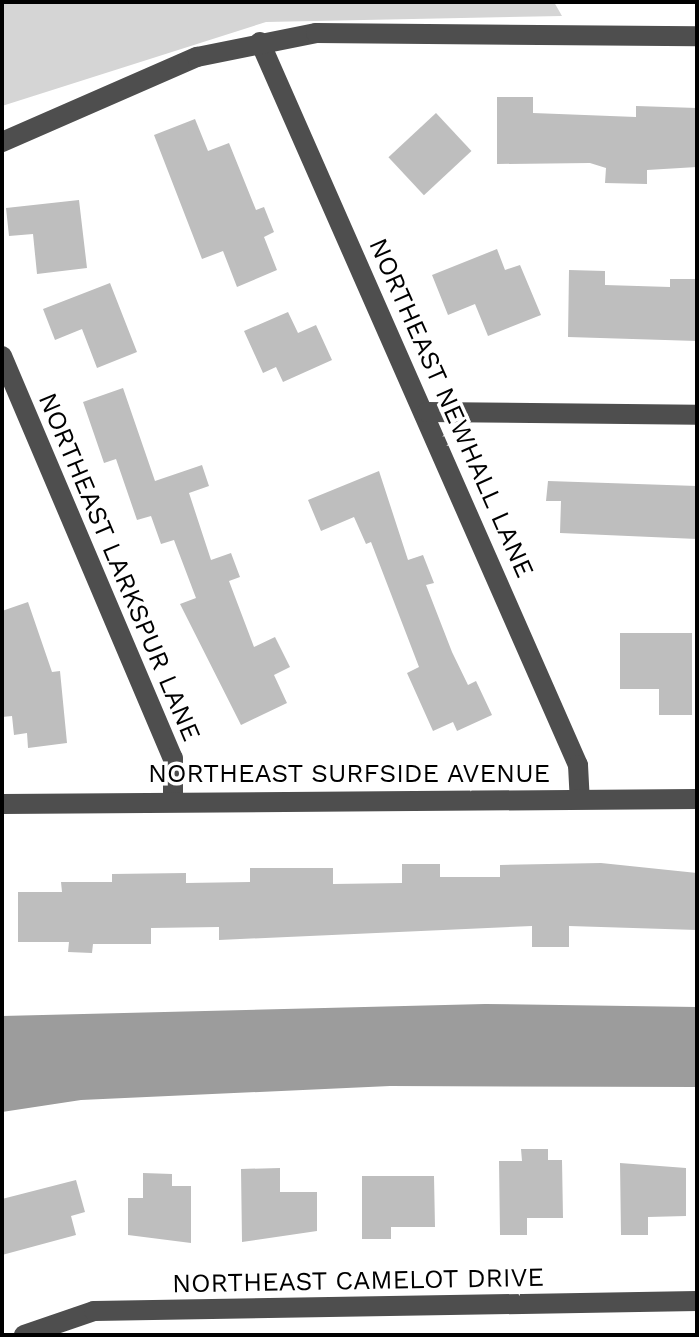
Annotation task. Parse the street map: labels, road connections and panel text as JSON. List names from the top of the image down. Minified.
{"streets":{"street":["NORTHEAST NEWHALL LANE","NORTHEAST LARKSPUR LANE","NORTHEAST SURFSIDE AVENUE","NORTHEAST CAMELOT DRIVE"]},"crossings":[["NORTHEAST NEWHALL LANE","NORTHEAST SURFSIDE AVENUE"],["NORTHEAST LARKSPUR LANE","NORTHEAST SURFSIDE AVENUE"]]}
